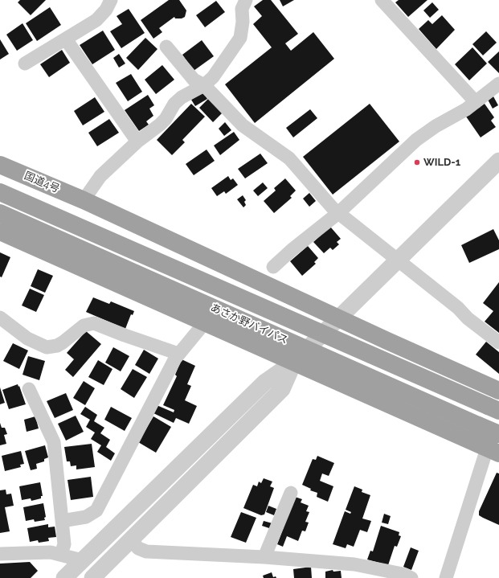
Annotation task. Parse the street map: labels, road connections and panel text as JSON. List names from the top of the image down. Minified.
{"streets":{"highway":["国道4号","あさか野バイパス"]},"places":["WILD-1"]}
